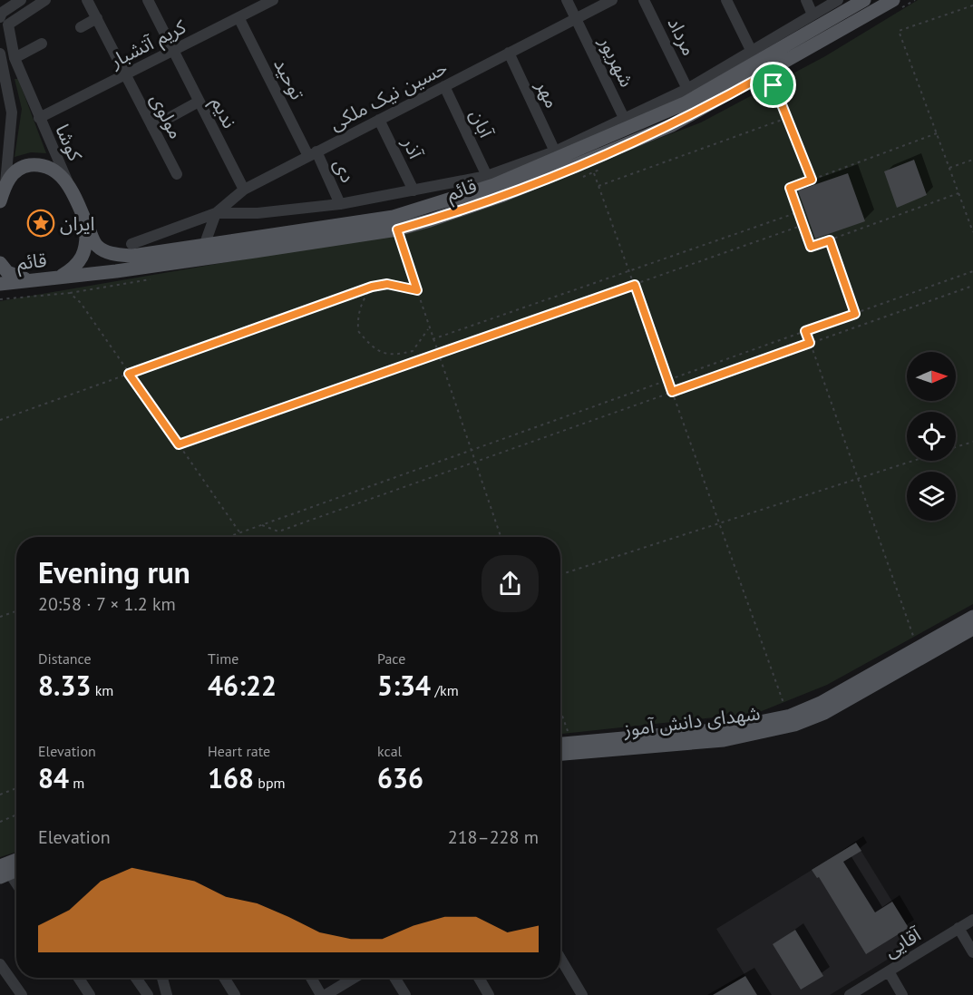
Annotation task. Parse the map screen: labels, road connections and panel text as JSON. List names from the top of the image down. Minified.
{"streets":{"main road":["قائم","شهدای دانش آموز"],"street":["مرداد","کریم آتشبار","شهریور","توحید","مهر","حسین نیک ملکی","ندیم","مولوی","آبان","کوشا","آذر","دی","آقایی"]},"crossings":[["کریم آتشبار","توحید"],["کریم آتشبار","ندیم"],["کریم آتشبار","مولوی"],["کریم آتشبار","کوشا"],["شهریور","حسین نیک ملکی"],["توحید","حسین نیک ملکی"],["توحید","دی"],["مهر","حسین نیک ملکی"],["حسین نیک ملکی","ندیم"],["حسین نیک ملکی","آبان"],["حسین نیک ملکی","آذر"],["حسین نیک ملکی","دی"],["حسین نیک ملکی","قائم"],["کوشا","قائم"]],"places":{"place":["ایران"]},"north":"right","page":{"heading":["Evening run","20:58 · 7 × 1.2 km"],"stats":[["Distance","8.33 km"],["Time","46:22"],["Pace","5:34 /km"],["Elevation","84 m"],["Heart rate","168 bpm"],["kcal","636"]],"chart":["Elevation","218–228 m"]}}
